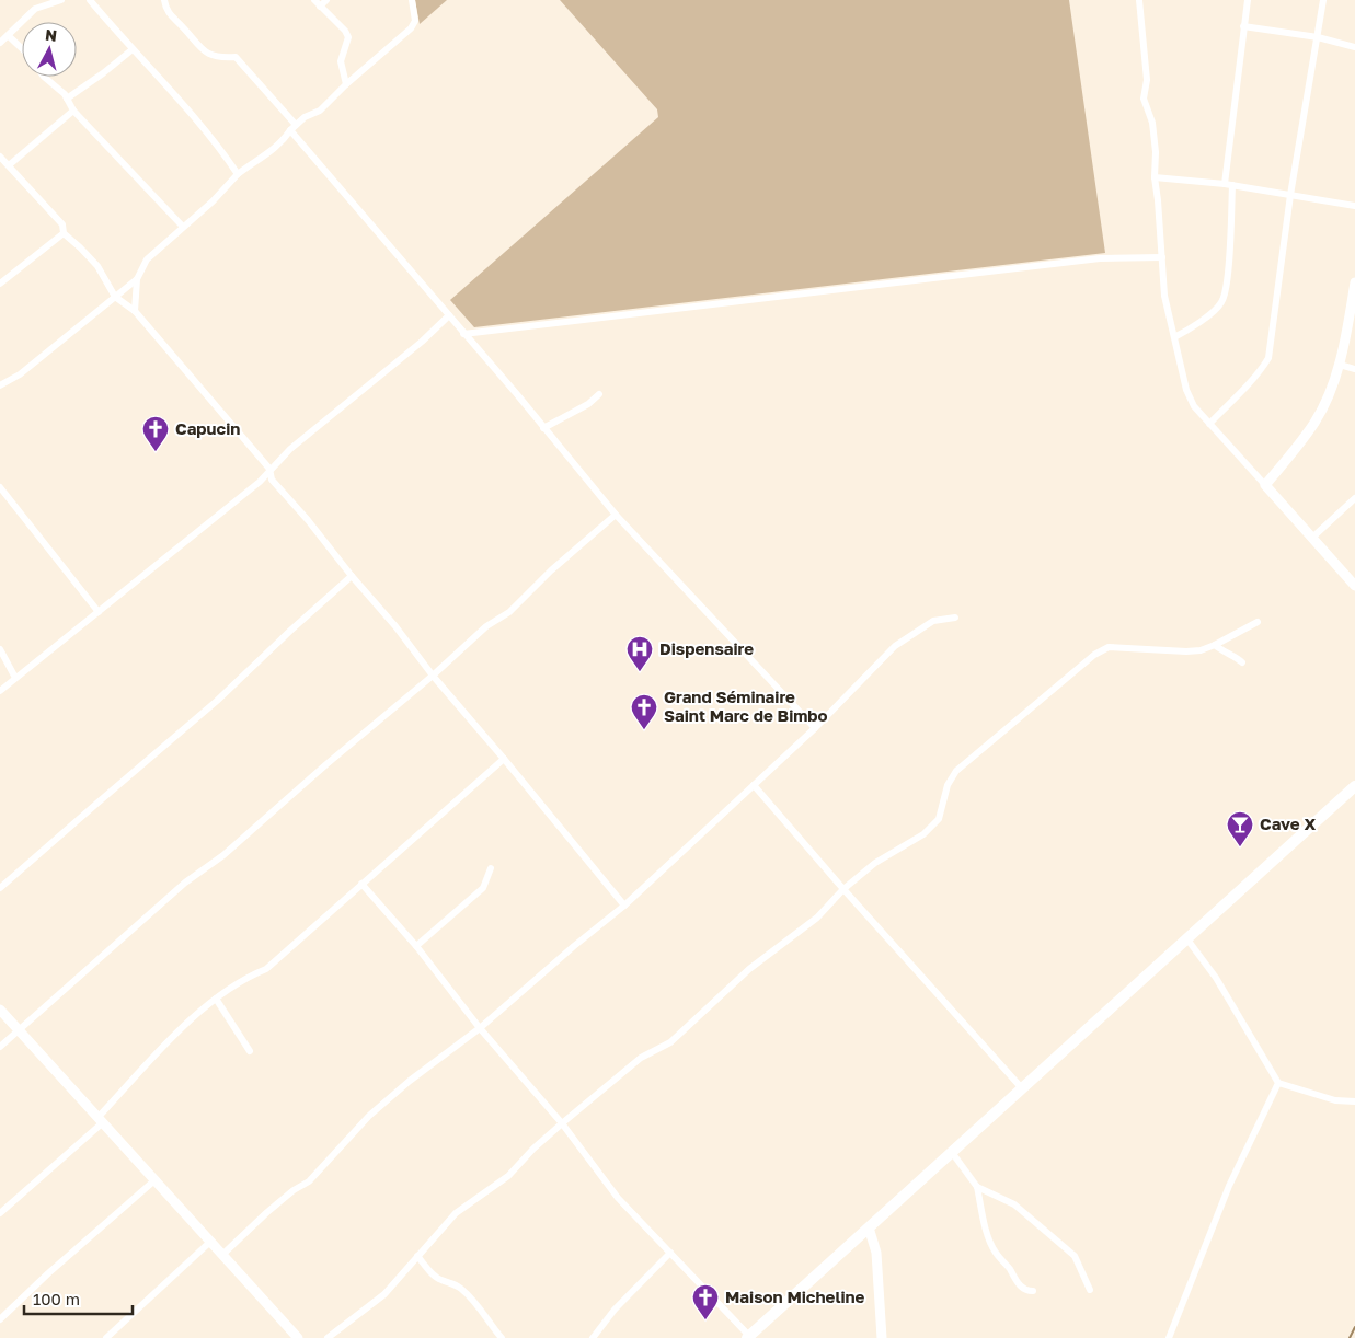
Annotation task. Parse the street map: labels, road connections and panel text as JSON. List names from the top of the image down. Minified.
{"places":{"church":["Capucin","Grand Séminaire Saint Marc de Bimbo","Maison Micheline"],"hospital":["Dispensaire"],"bar":["Cave X"]},"scale_bar":"100 m","north":"top"}
